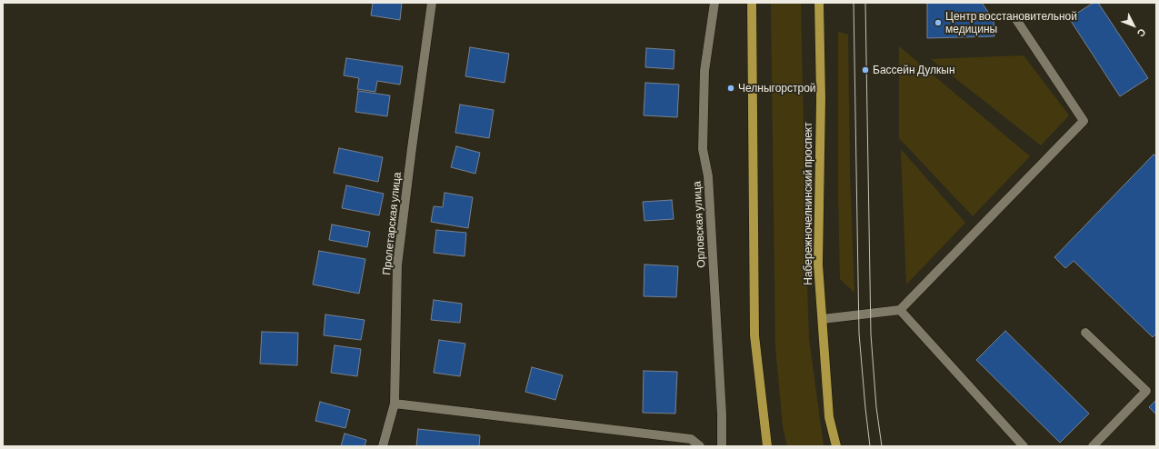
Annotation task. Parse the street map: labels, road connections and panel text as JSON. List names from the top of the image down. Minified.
{"streets":{"main road":["Набережночелнинский проспект"],"street":["Пролетарская улица","Орловская улица"]},"places":["Центр восстановительной медицины","Бассейн Дулкын","Челныгорстрой"],"north":"bottom right"}
